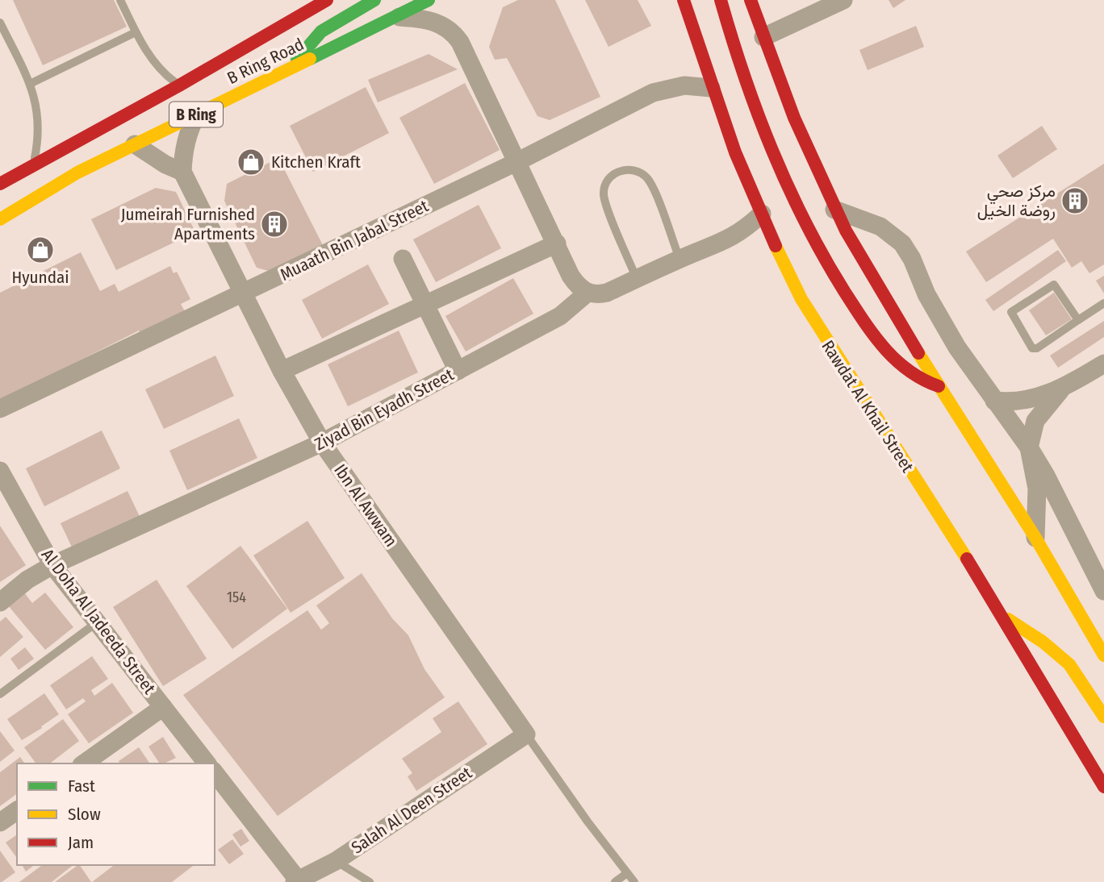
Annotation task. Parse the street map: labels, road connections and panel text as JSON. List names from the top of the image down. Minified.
{"streets":{"main road":["B Ring Road","B Ring","Rawdat Al Khail Street"],"street":["Muaath Bin Jabal Street","Ziyad Bin Eyadh Street","Ibn Al Awwam","Al Doha Al Jadeeda Street","Salah Al Deen Street"]},"crossings":[["Muaath Bin Jabal Street","Rawdat Al Khail Street"],["Muaath Bin Jabal Street","Ibn Al Awwam"],["Ziyad Bin Eyadh Street","Ibn Al Awwam"],["Ziyad Bin Eyadh Street","Al Doha Al Jadeeda Street"],["Ibn Al Awwam","Salah Al Deen Street"]],"places":{"shop":["Kitchen Kraft","Hyundai"],"building":["مركز صحي روضة الخيل","Jumeirah Furnished Apartments"]},"house_numbers":["154"],"legend":["Fast","Slow","Jam"]}
